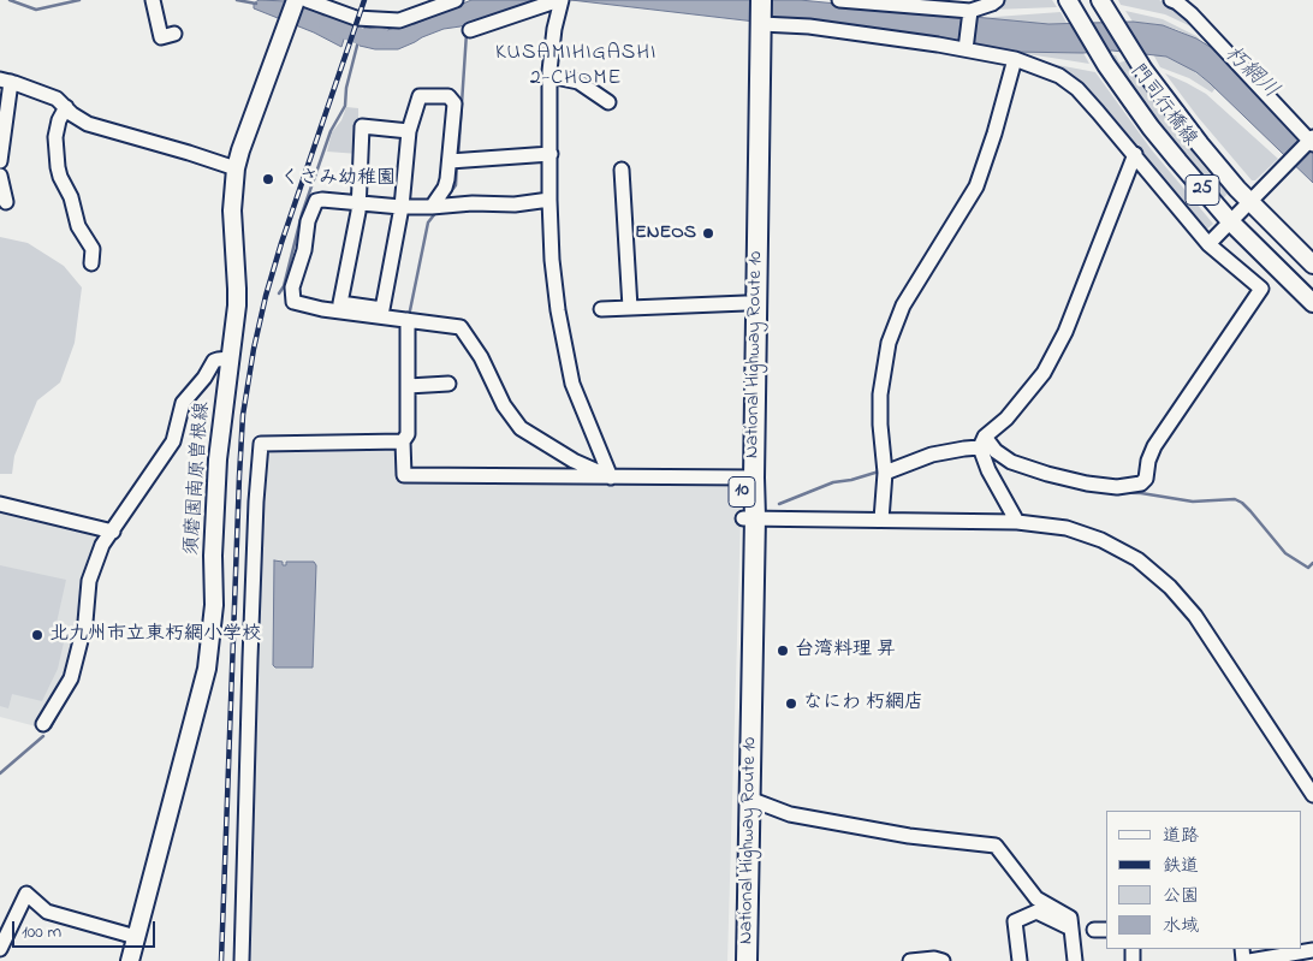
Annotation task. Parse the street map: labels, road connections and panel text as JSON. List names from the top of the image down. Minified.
{"streets":{"highway":["National Highway Route 10","10"],"main road":["門司行橋線","25","須磨園南原曽根線"]},"districts":["KUSAMIHIGASHI 2-CHOME"],"water":["朽網川"],"places":["くさみ幼稚園","ENEOS","北九州市立東朽網小学校","台湾料理 昇","なにわ 朽網店"],"legend":["道路","鉄道","公園","水域"],"scale_bar":"100 m"}
